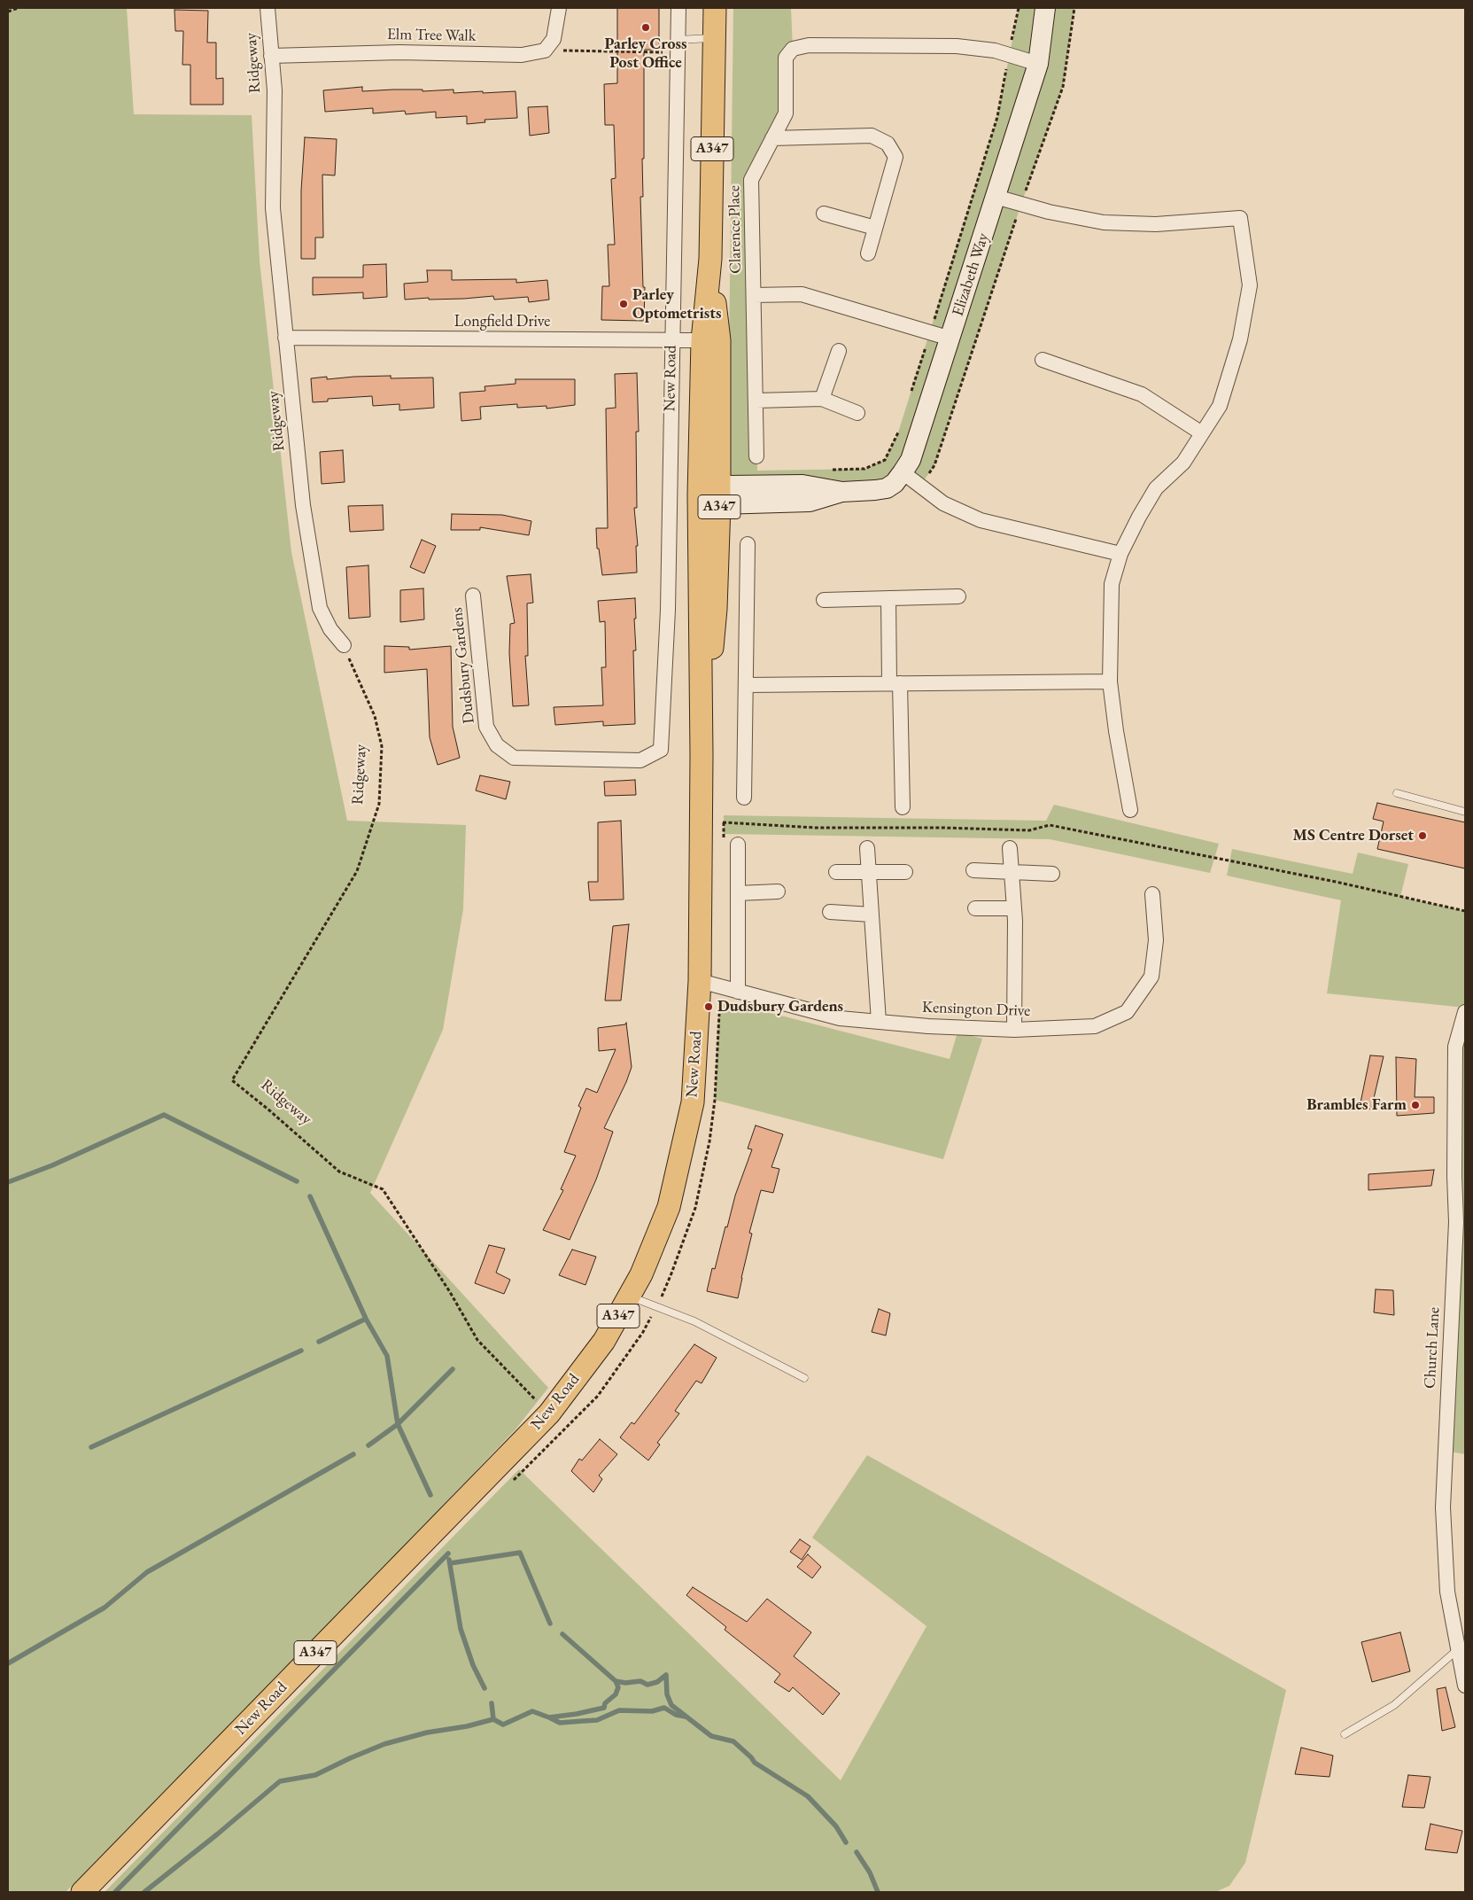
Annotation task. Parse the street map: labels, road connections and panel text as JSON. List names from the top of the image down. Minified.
{"streets":{"main road":["A347","New Road"],"street":["Elm Tree Walk","Ridgeway","Clarence Place","Elizabeth Way","Longfield Drive","Dudsbury Gardens","Kensington Drive","Church Lane"]},"crossings":[["Elm Tree Walk","Ridgeway"],["Ridgeway","Longfield Drive"],["Ridgeway","New Road"],["Clarence Place","Elizabeth Way"],["Elizabeth Way","New Road"],["Longfield Drive","New Road"],["New Road","Dudsbury Gardens"],["New Road","Kensington Drive"]],"places":["Parley Cross Post Office","Parley Optometrists","MS Centre Dorset","Dudsbury Gardens","Brambles Farm"]}
